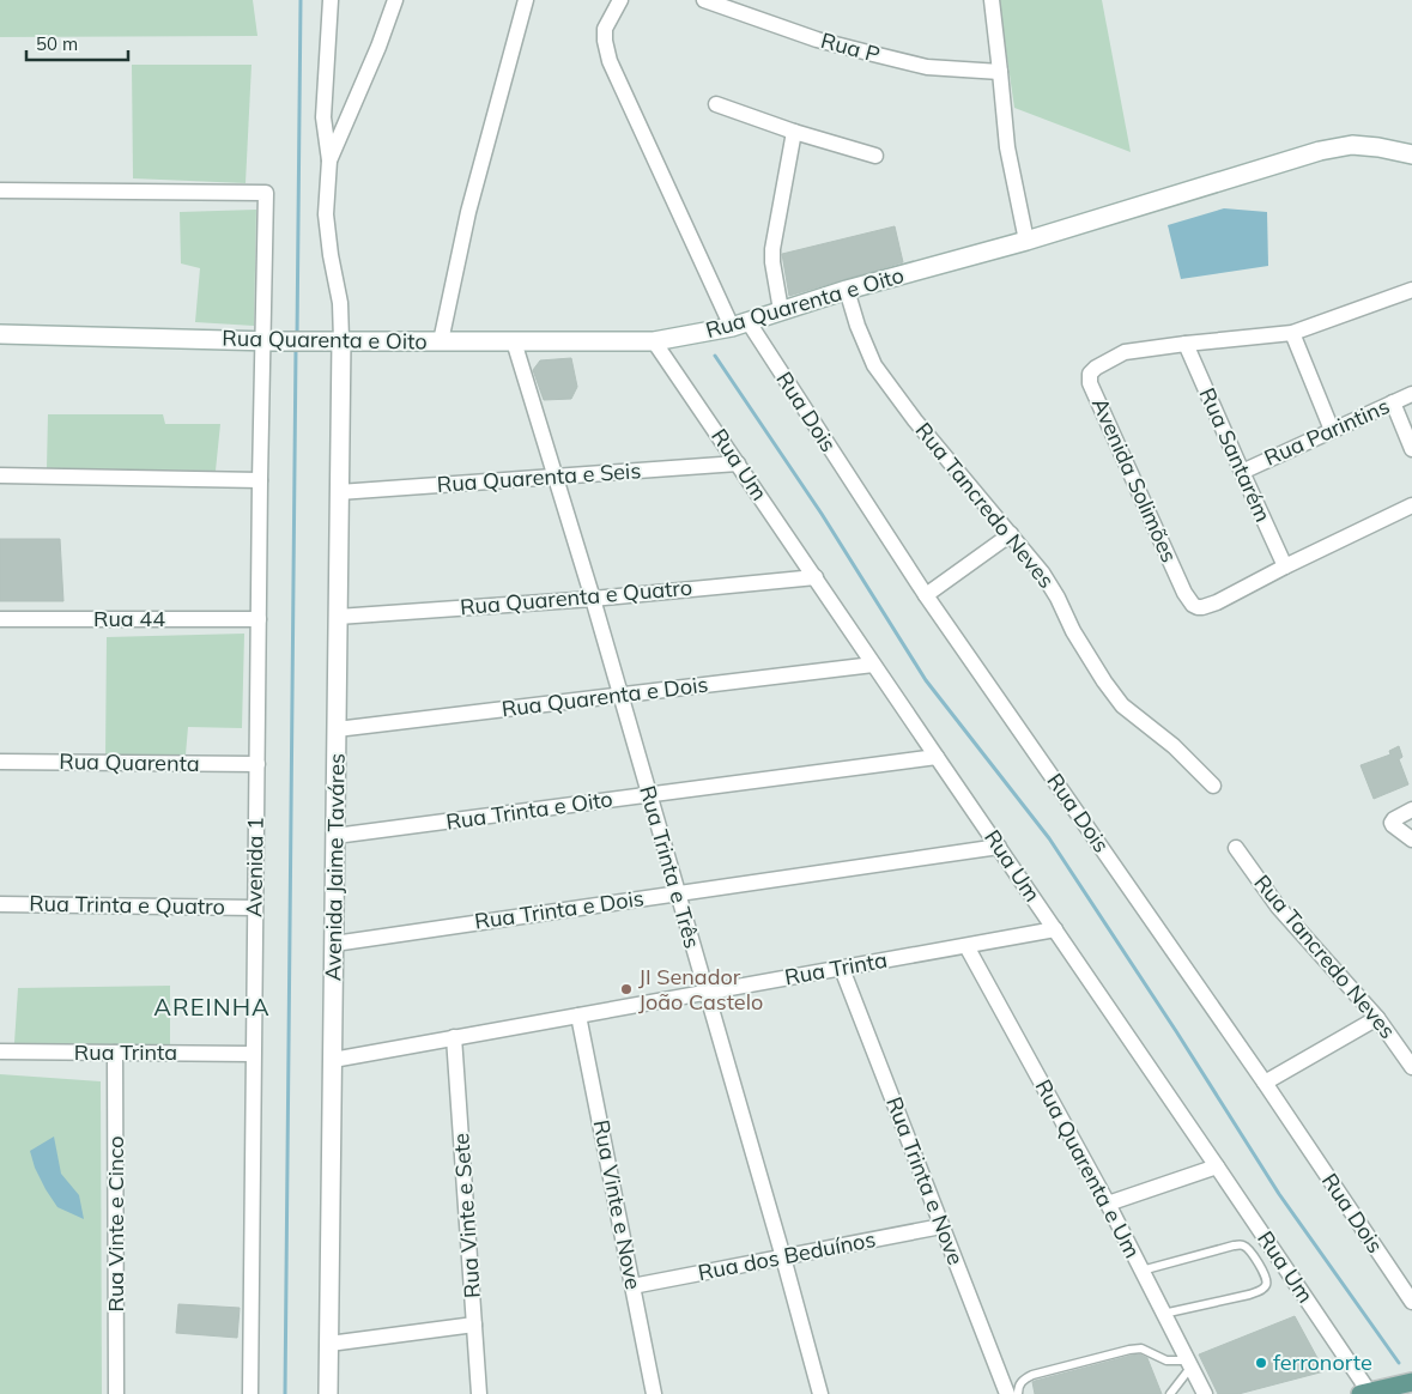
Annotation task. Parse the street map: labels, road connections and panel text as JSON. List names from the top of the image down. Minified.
{"streets":{"main road":["Rua Quarenta e Oito","Avenida Jaime Taváres"],"street":["Rua P","Rua Dois","Rua Parintins","Rua Santarém","Rua Um","Rua Quarenta e Seis","Avenida Solimões","Rua Tancredo Neves","Rua Quarenta e Quatro","Rua 44","Rua Quarenta e Dois","Rua Quarenta","Rua Trinta e Oito","Avenida 1","Rua Trinta e Três","Rua Trinta e Quatro","Rua Trinta e Dois","Rua Trinta","Rua Quarenta e Um","Rua Trinta e Nove","Rua Vinte e Nove","Rua Vinte e Sete","Rua Vinte e Cinco","Rua dos Beduínos"]},"crossings":[["Rua Quarenta e Oito","Rua Dois"],["Rua Quarenta e Oito","Rua Um"],["Rua Quarenta e Oito","Rua Tancredo Neves"],["Rua Quarenta e Oito","Avenida 1"],["Rua Quarenta e Oito","Avenida Jaime Taváres"],["Rua Quarenta e Oito","Rua Trinta e Três"],["Rua Parintins","Rua Santarém"],["Rua Santarém","Avenida Solimões"],["Rua Um","Rua Quarenta e Seis"],["Rua Um","Rua Quarenta e Quatro"],["Rua Um","Rua Quarenta e Dois"],["Rua Um","Rua Trinta e Oito"],["Rua Um","Rua Trinta e Dois"],["Rua Um","Rua Trinta"],["Rua Quarenta e Seis","Avenida Jaime Taváres"],["Rua Quarenta e Seis","Rua Trinta e Três"],["Rua Quarenta e Quatro","Avenida Jaime Taváres"],["Rua Quarenta e Quatro","Rua Trinta e Três"],["Rua 44","Avenida 1"],["Rua Quarenta e Dois","Avenida Jaime Taváres"],["Rua Quarenta e Dois","Rua Trinta e Três"],["Rua Quarenta","Avenida 1"],["Rua Trinta e Oito","Avenida Jaime Taváres"],["Rua Trinta e Oito","Rua Trinta e Três"],["Avenida 1","Rua Trinta e Quatro"],["Avenida 1","Rua Trinta"],["Avenida Jaime Taváres","Rua Trinta e Dois"],["Avenida Jaime Taváres","Rua Trinta"],["Rua Trinta e Três","Rua Trinta e Dois"],["Rua Trinta e Três","Rua Trinta"],["Rua Trinta e Três","Rua dos Beduínos"],["Rua Trinta","Rua Quarenta e Um"],["Rua Trinta","Rua Trinta e Nove"],["Rua Trinta","Rua Vinte e Nove"],["Rua Trinta","Rua Vinte e Sete"],["Rua Trinta","Rua Vinte e Cinco"],["Rua Trinta e Nove","Rua dos Beduínos"],["Rua Vinte e Nove","Rua dos Beduínos"]],"districts":["AREINHA"],"places":["JI Senador João Castelo","ferronorte"],"scale_bar":"50 m"}
